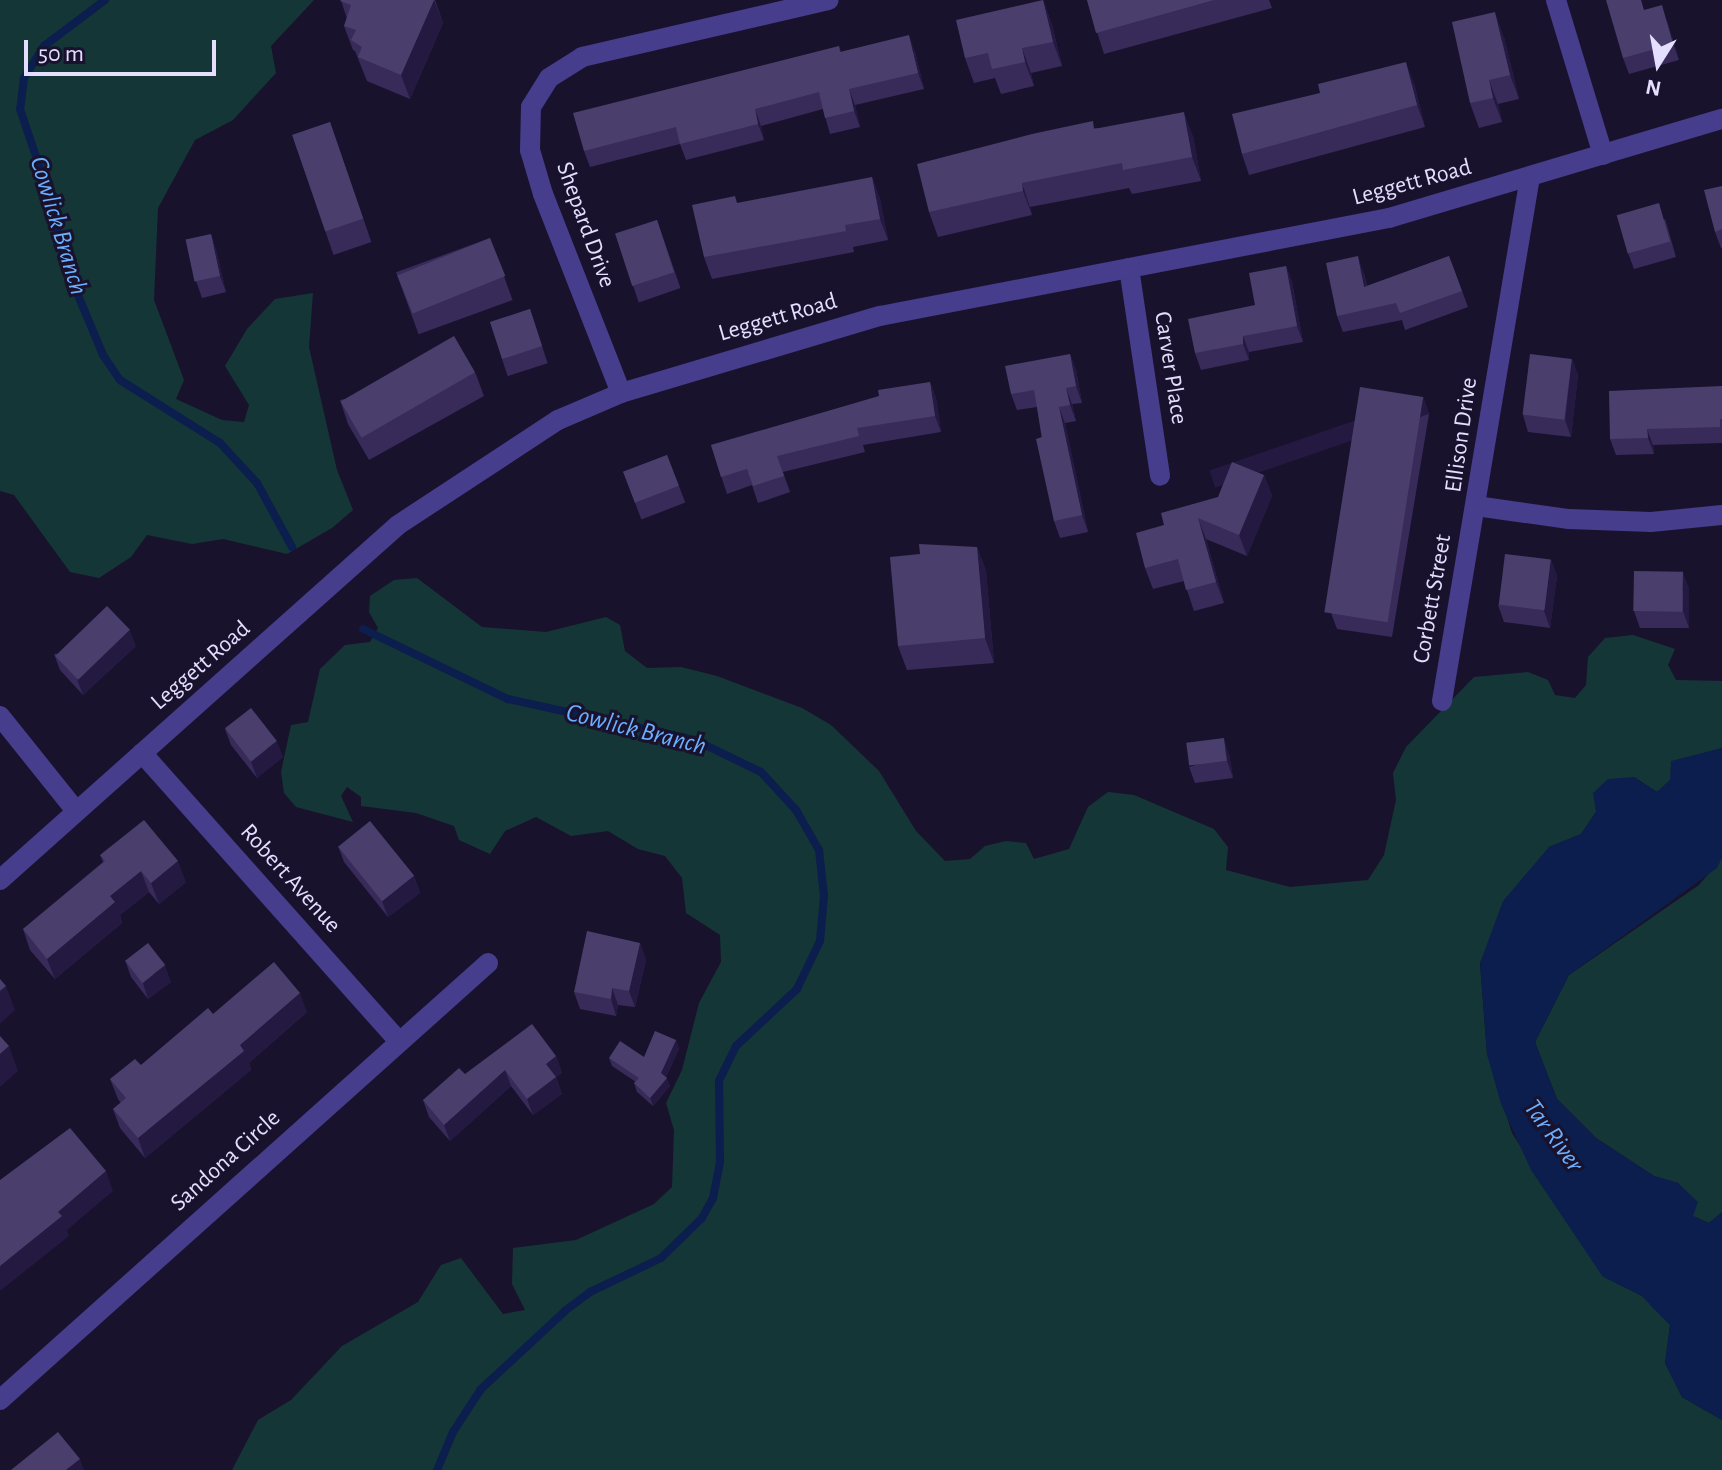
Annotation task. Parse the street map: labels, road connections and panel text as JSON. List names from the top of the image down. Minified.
{"streets":{"street":["Leggett Road","Shepard Drive","Carver Place","Ellison Drive","Corbett Street","Robert Avenue","Sandona Circle"]},"crossings":[["Leggett Road","Shepard Drive"],["Leggett Road","Carver Place"],["Leggett Road","Ellison Drive"],["Leggett Road","Robert Avenue"],["Ellison Drive","Corbett Street"],["Robert Avenue","Sandona Circle"]],"water":["Cowlick Branch","Tar River"],"scale_bar":"50 m","north":"bottom"}
